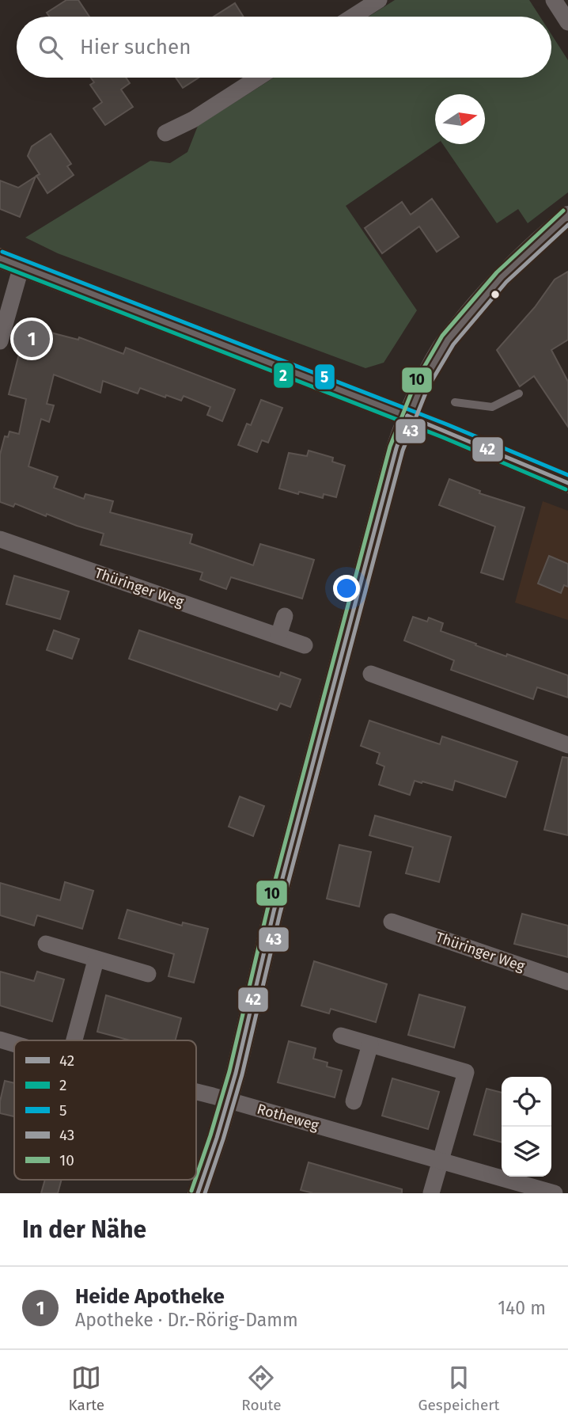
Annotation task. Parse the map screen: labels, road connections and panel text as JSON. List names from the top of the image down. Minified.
{"streets":{"street":["Thüringer Weg","Rotheweg"]},"lines":["transit line 10","transit line 43","transit line 5","transit line 2","transit line 42"],"legend":["42","2","5","43","10"],"north":"right","page":{"search":"Hier suchen","pins":"1","heading":"In der Nähe","list":[{"mark":"1","name":"Heide Apotheke","note":"Apotheke · Dr.-Rörig-Damm","value":"140 m"}],"nav":["Karte","Route","Gespeichert"]}}
